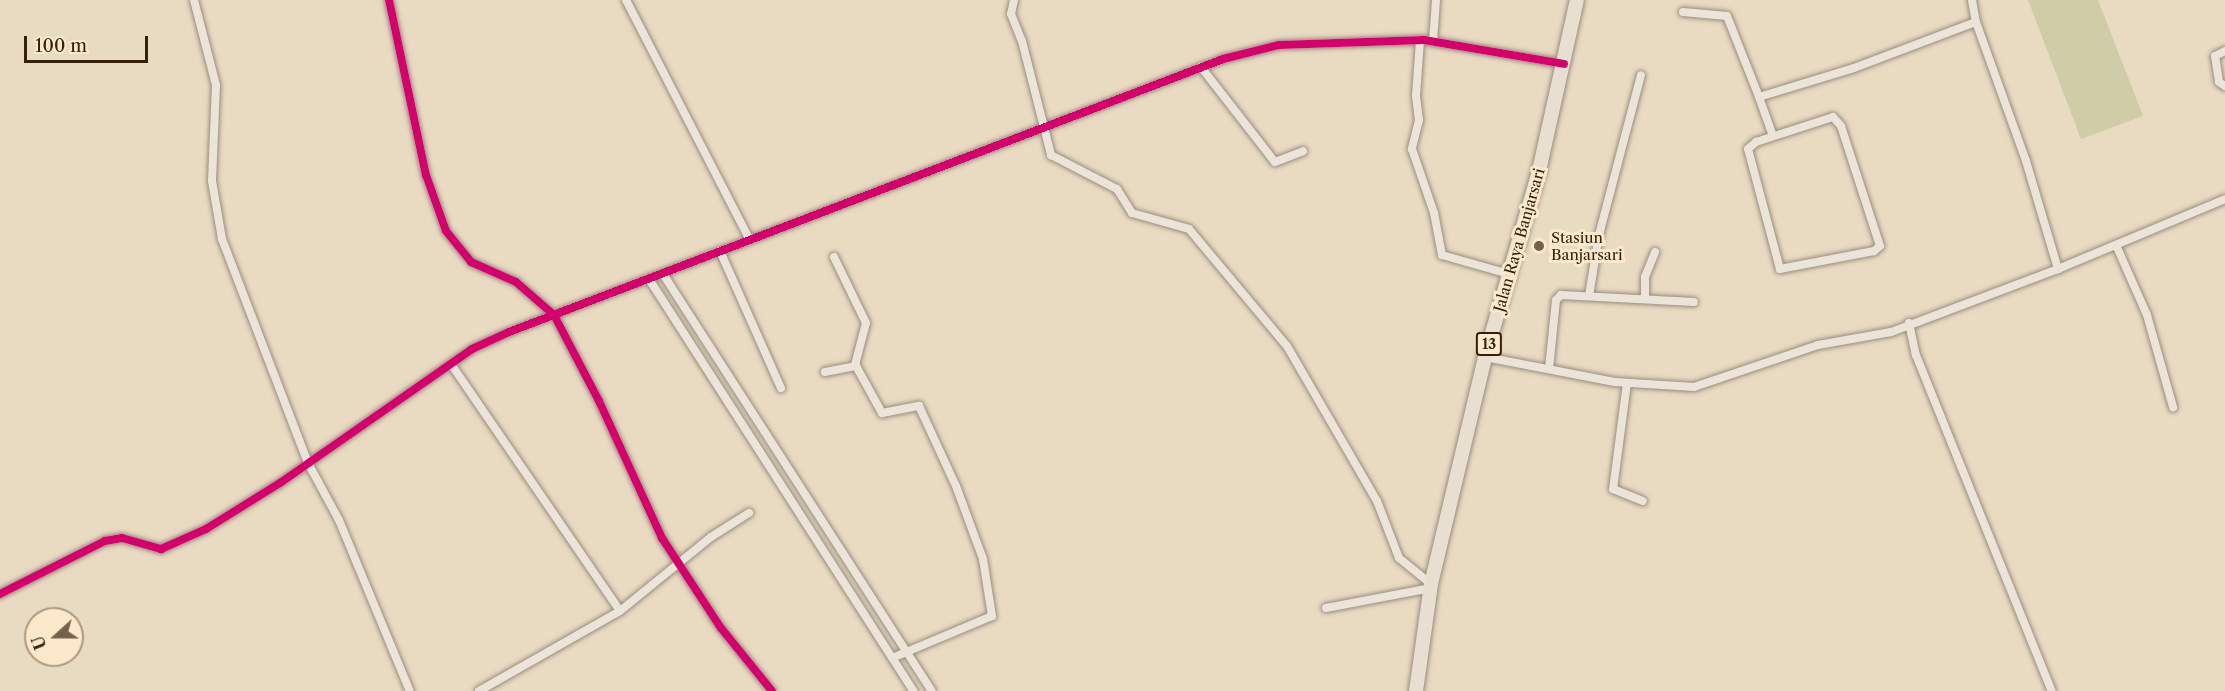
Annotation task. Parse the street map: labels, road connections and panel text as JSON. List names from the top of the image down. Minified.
{"streets":{"highway":["Jalan Raya Banjarsari","13"]},"places":["Stasiun Banjarsari"],"scale_bar":"100 m","north":"left"}
